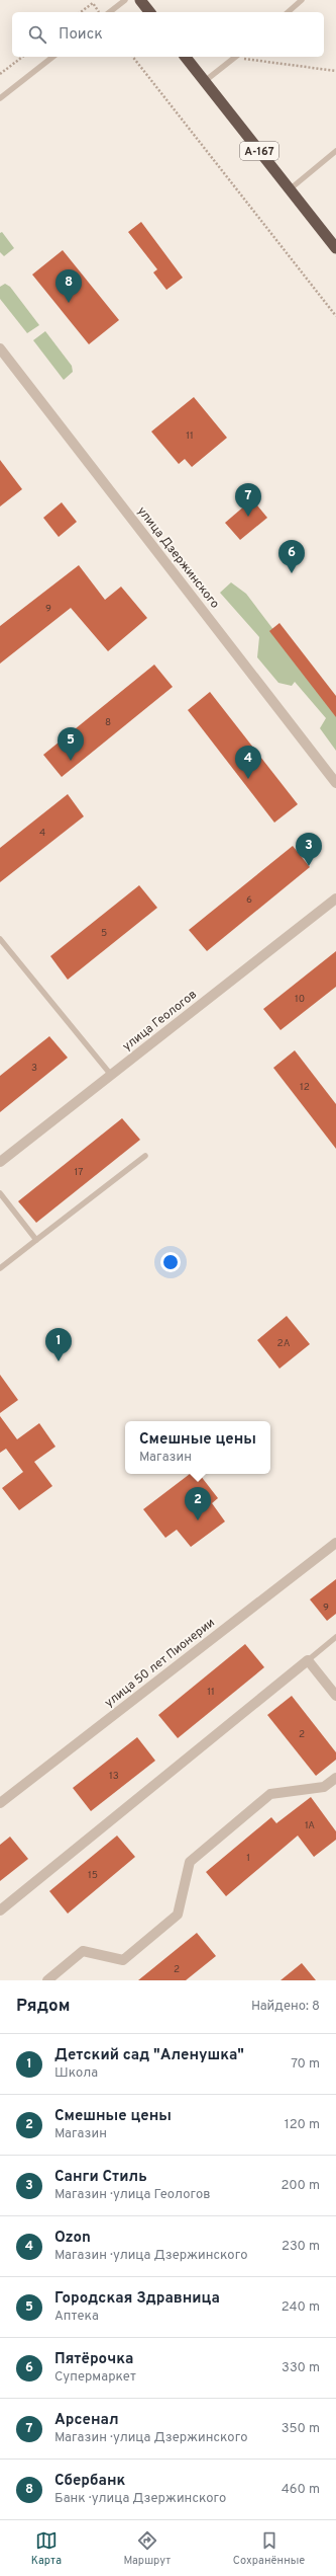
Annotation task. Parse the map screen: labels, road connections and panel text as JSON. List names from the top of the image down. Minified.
{"streets":{"highway":["А-167"],"street":["улица Дзержинского","улица Геологов","улица 50 лет Пионерии"]},"house_numbers":["11","9","8","4","6","5","10","3","12","17","2А","9","11","2","13","1А","1","15","2"],"page":{"search":"Поиск","pins":["8","7","6","5","4","3","1","2"],"popup":["Смешные цены","Магазин"],"heading":["Рядом","Найдено: 8"],"list":[{"mark":"1","name":"Детский сад \"Аленушка\"","note":"Школа","value":"70 m"},{"mark":"2","name":"Смешные цены","note":"Магазин","value":"120 m"},{"mark":"3","name":"Санги Стиль","note":"Магазин · улица Геологов","value":"200 m"},{"mark":"4","name":"Ozon","note":"Магазин · улица Дзержинского","value":"230 m"},{"mark":"5","name":"Городская Здравница","note":"Аптека","value":"240 m"},{"mark":"6","name":"Пятёрочка","note":"Супермаркет","value":"330 m"},{"mark":"7","name":"Арсенал","note":"Магазин · улица Дзержинского","value":"350 m"},{"mark":"8","name":"Сбербанк","note":"Банк · улица Дзержинского","value":"460 m"}],"nav":["Карта","Маршрут","Сохранённые"]}}
